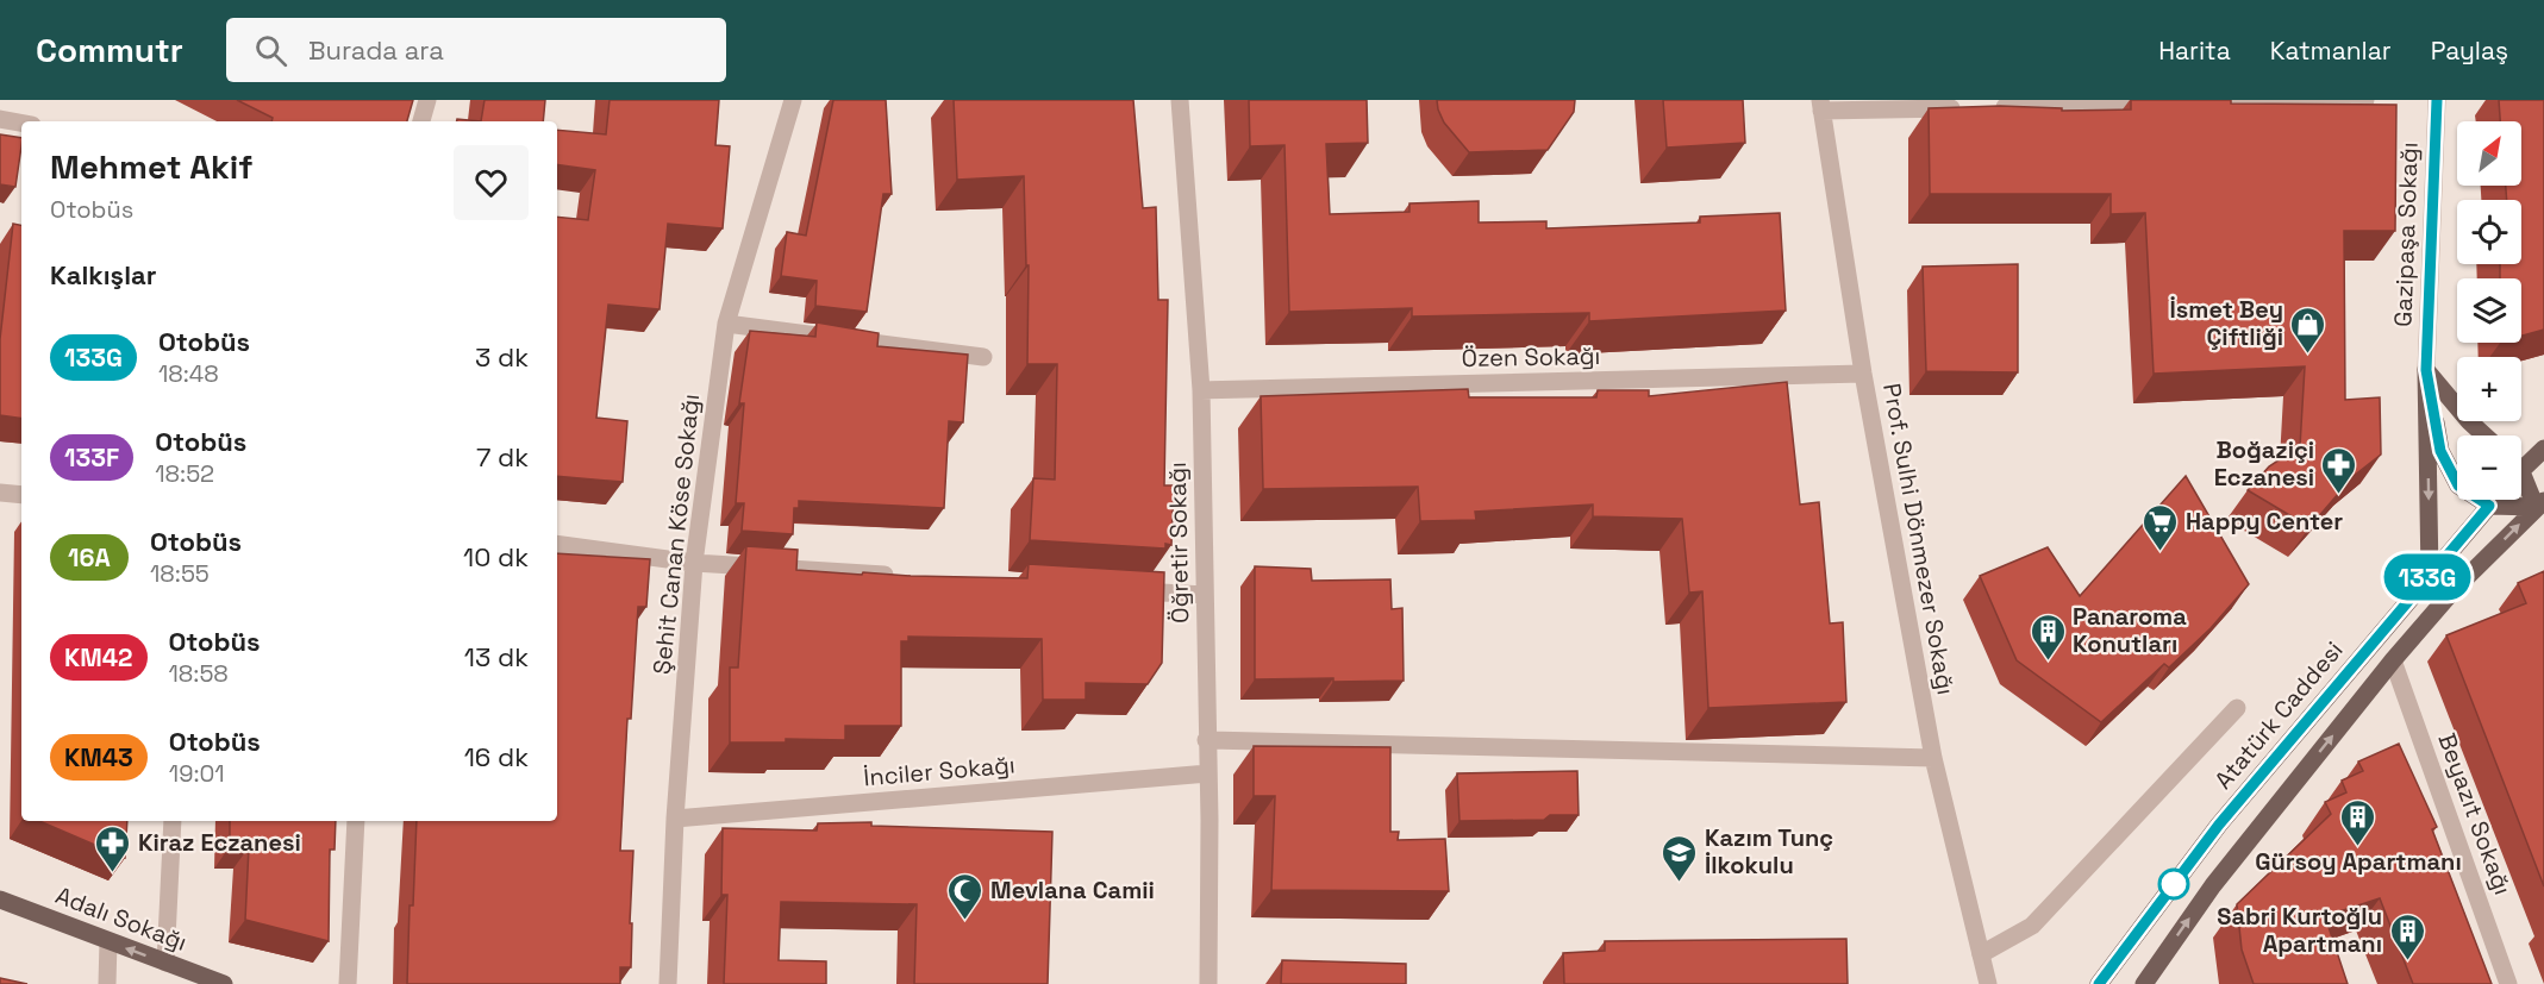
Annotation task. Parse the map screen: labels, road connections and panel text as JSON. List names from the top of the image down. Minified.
{"streets":{"main road":["Atatürk Caddesi","Adalı Sokağı"],"street":["Gazipaşa Sokağı","Özen Sokağı","Şehit Canan Köse Sokağı","Prof. Sulhi Dönmezer Sokağı","Öğretir Sokağı","İnciler Sokağı","Beyazıt Sokağı"]},"crossings":[["Özen Sokağı","Prof. Sulhi Dönmezer Sokağı"],["Özen Sokağı","Öğretir Sokağı"],["Şehit Canan Köse Sokağı","İnciler Sokağı"],["Öğretir Sokağı","İnciler Sokağı"]],"places":{"shop":["İsmet Bey Çiftliği"],"pharmacy":["Boğaziçi Eczanesi","Kiraz Eczanesi"],"supermarket":["Happy Center"],"building":["Panaroma Konutları","Gürsoy Apartmanı","Sabri Kurtoğlu Apartmanı"],"school or university":["Kazım Tunç İlkokulu"],"mosque":["Mevlana Camii"]},"lines":["bus line 133G"],"north":"top right","page":{"header":"Commutr","search":"Burada ara","nav":["Harita","Katmanlar","Paylaş"],"on_map":"133G","map_buttons":["+","−"],"heading":[["Mehmet Akif","Otobüs"],"Kalkışlar"],"list":[{"mark":"133G","name":"Otobüs","note":"18:48","value":"3 dk"},{"mark":"133F","name":"Otobüs","note":"18:52","value":"7 dk"},{"mark":"16A","name":"Otobüs","note":"18:55","value":"10 dk"},{"mark":"KM42","name":"Otobüs","note":"18:58","value":"13 dk"},{"mark":"KM43","name":"Otobüs","note":"19:01","value":"16 dk"}]}}
